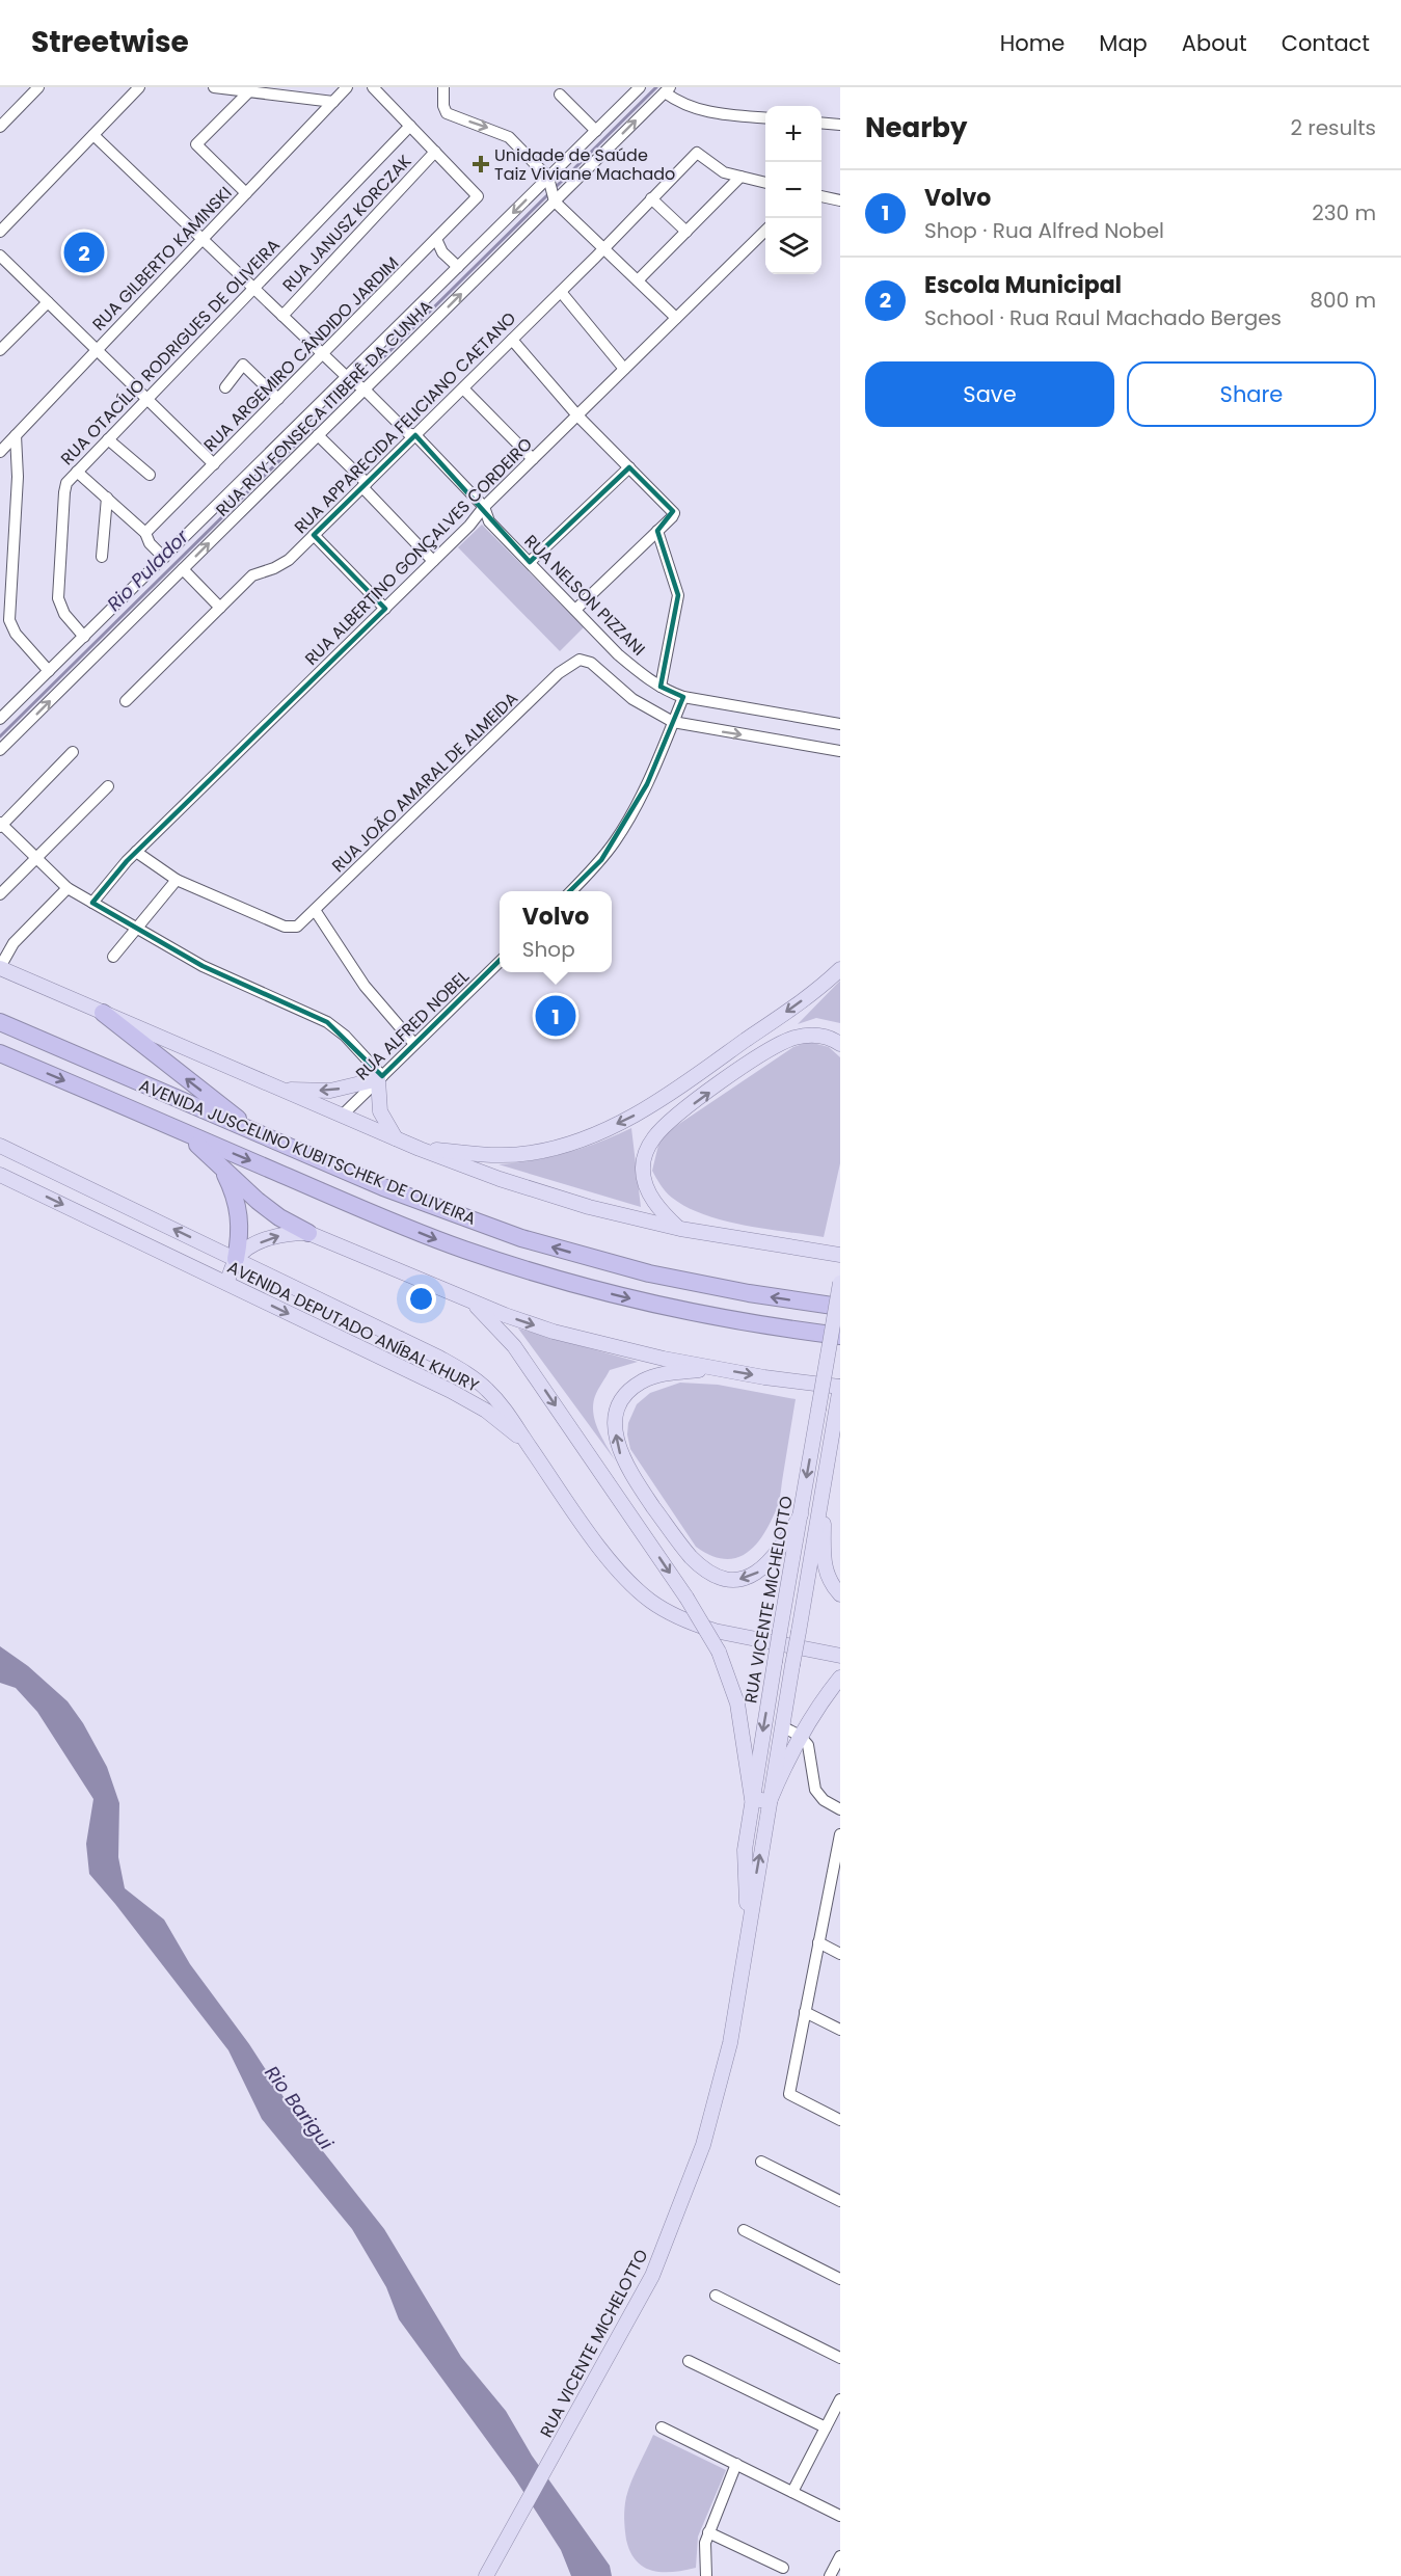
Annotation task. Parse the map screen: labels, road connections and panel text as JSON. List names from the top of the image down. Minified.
{"streets":{"highway":["AVENIDA JUSCELINO KUBITSCHEK DE OLIVEIRA"],"main road":["AVENIDA DEPUTADO ANÍBAL KHURY","RUA VICENTE MICHELOTTO"],"street":["RUA JANUSZ KORCZAK","RUA GILBERTO KAMINSKI","RUA OTACÍLIO RODRIGUES DE OLIVEIRA","RUA ARGEMIRO CÂNDIDO JARDIM","RUA RUY FONSECA ITIBERÊ DA CUNHA","RUA APPARECIDA FELICIANO CAETANO","RUA ALBERTINO GONÇALVES CORDEIRO","RUA NELSON PIZZANI","RUA JOÃO AMARAL DE ALMEIDA","RUA ALFRED NOBEL"]},"crossings":[["RUA JANUSZ KORCZAK","RUA ARGEMIRO CÂNDIDO JARDIM"],["RUA JANUSZ KORCZAK","RUA NELSON PIZZANI"],["RUA GILBERTO KAMINSKI","RUA NELSON PIZZANI"],["RUA OTACÍLIO RODRIGUES DE OLIVEIRA","RUA RUY FONSECA ITIBERÊ DA CUNHA"],["RUA OTACÍLIO RODRIGUES DE OLIVEIRA","RUA NELSON PIZZANI"],["RUA ARGEMIRO CÂNDIDO JARDIM","RUA NELSON PIZZANI"],["RUA RUY FONSECA ITIBERÊ DA CUNHA","RUA NELSON PIZZANI"],["RUA APPARECIDA FELICIANO CAETANO","RUA NELSON PIZZANI"],["RUA ALBERTINO GONÇALVES CORDEIRO","RUA NELSON PIZZANI"]],"water":["Rio Pulador","Rio Barigui"],"places":{"health":["Unidade de Saúde Taiz Viviane Machado"]},"page":{"header":"Streetwise","nav":["Home","Map","About","Contact"],"heading":["Nearby","2 results"],"map_buttons":["+","−"],"list":[{"mark":"1","name":"Volvo","note":"Shop · Rua Alfred Nobel","value":"230 m"},{"mark":"2","name":"Escola Municipal","note":"School · Rua Raul Machado Berges","value":"800 m"}],"pins":["2","1"],"buttons":["Save","Share"],"popup":["Volvo","Shop"]}}
